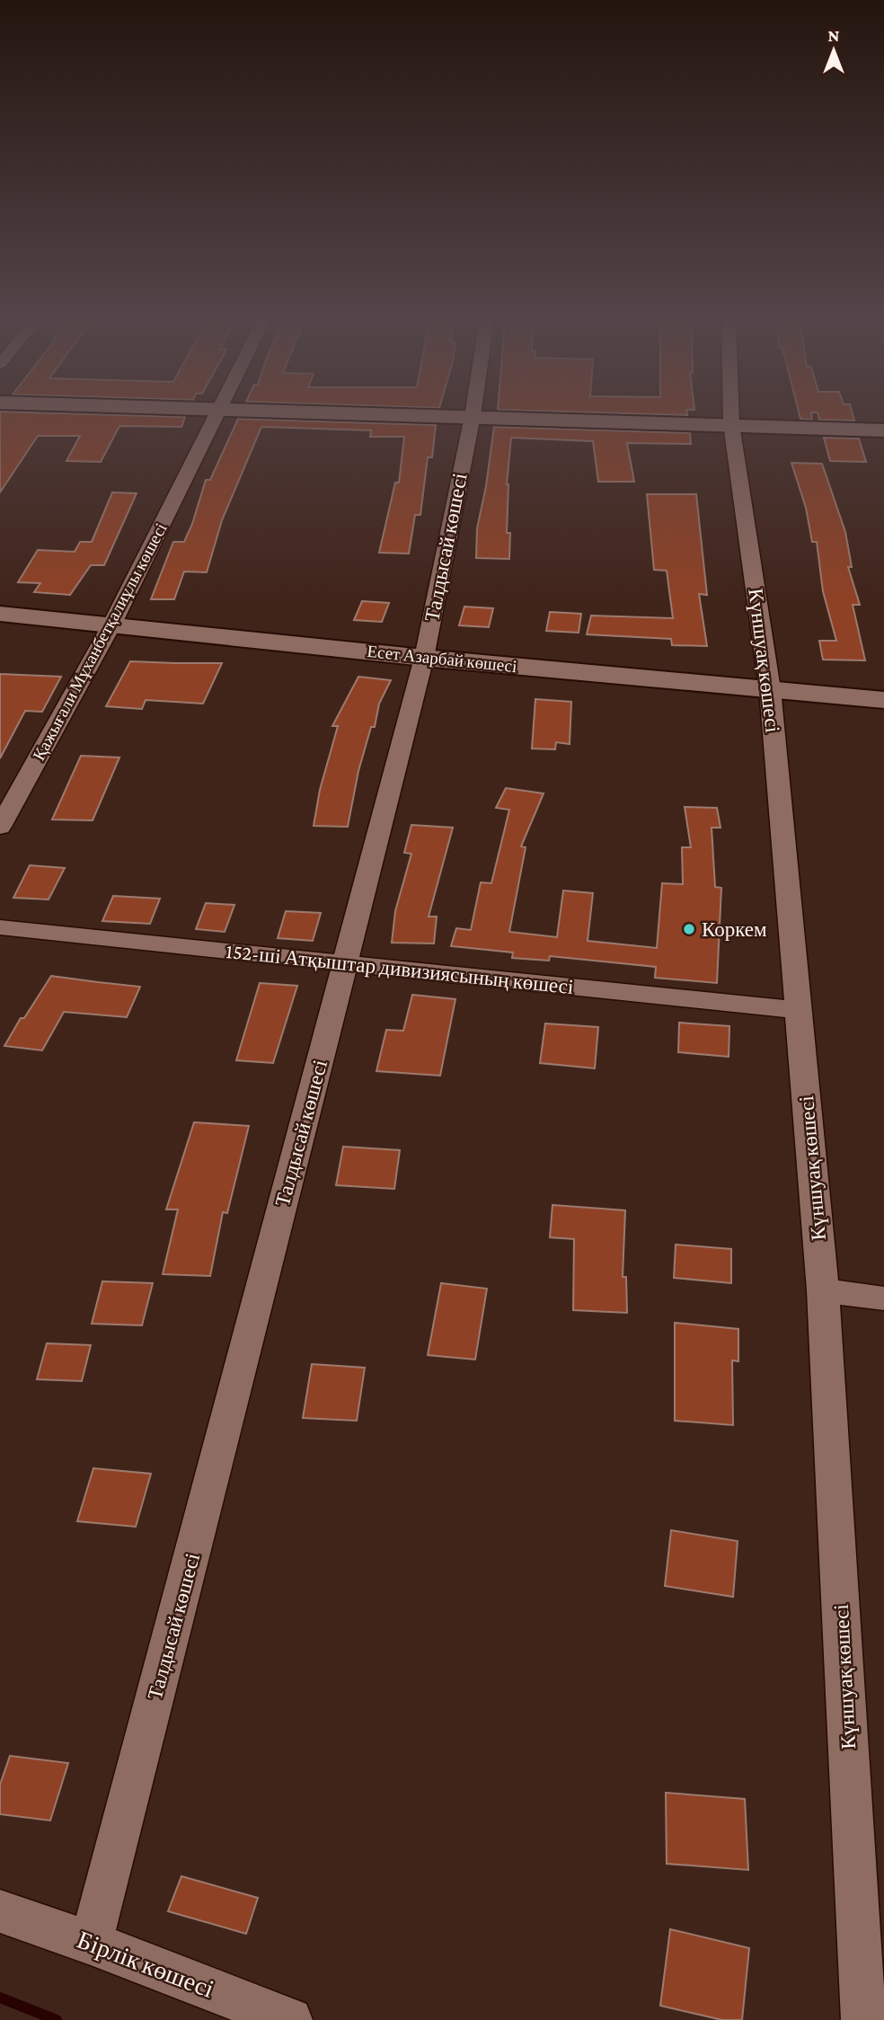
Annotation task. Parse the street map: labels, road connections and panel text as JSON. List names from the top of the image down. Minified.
{"streets":{"street":["Талдысай көшесі","Қажығали Мұханбетқалиұлы көшесі","Есет Азарбай көшесі","Күншуақ көшесі","152-ші Атқыштар дивизиясының көшесі","Бірлік көшесі"]},"crossings":[["Талдысай көшесі","Есет Азарбай көшесі"],["Талдысай көшесі","152-ші Атқыштар дивизиясының көшесі"],["Талдысай көшесі","Бірлік көшесі"],["Қажығали Мұханбетқалиұлы көшесі","Есет Азарбай көшесі"],["Есет Азарбай көшесі","Күншуақ көшесі"],["Күншуақ көшесі","152-ші Атқыштар дивизиясының көшесі"]],"places":["Коркем"],"north":"top"}
